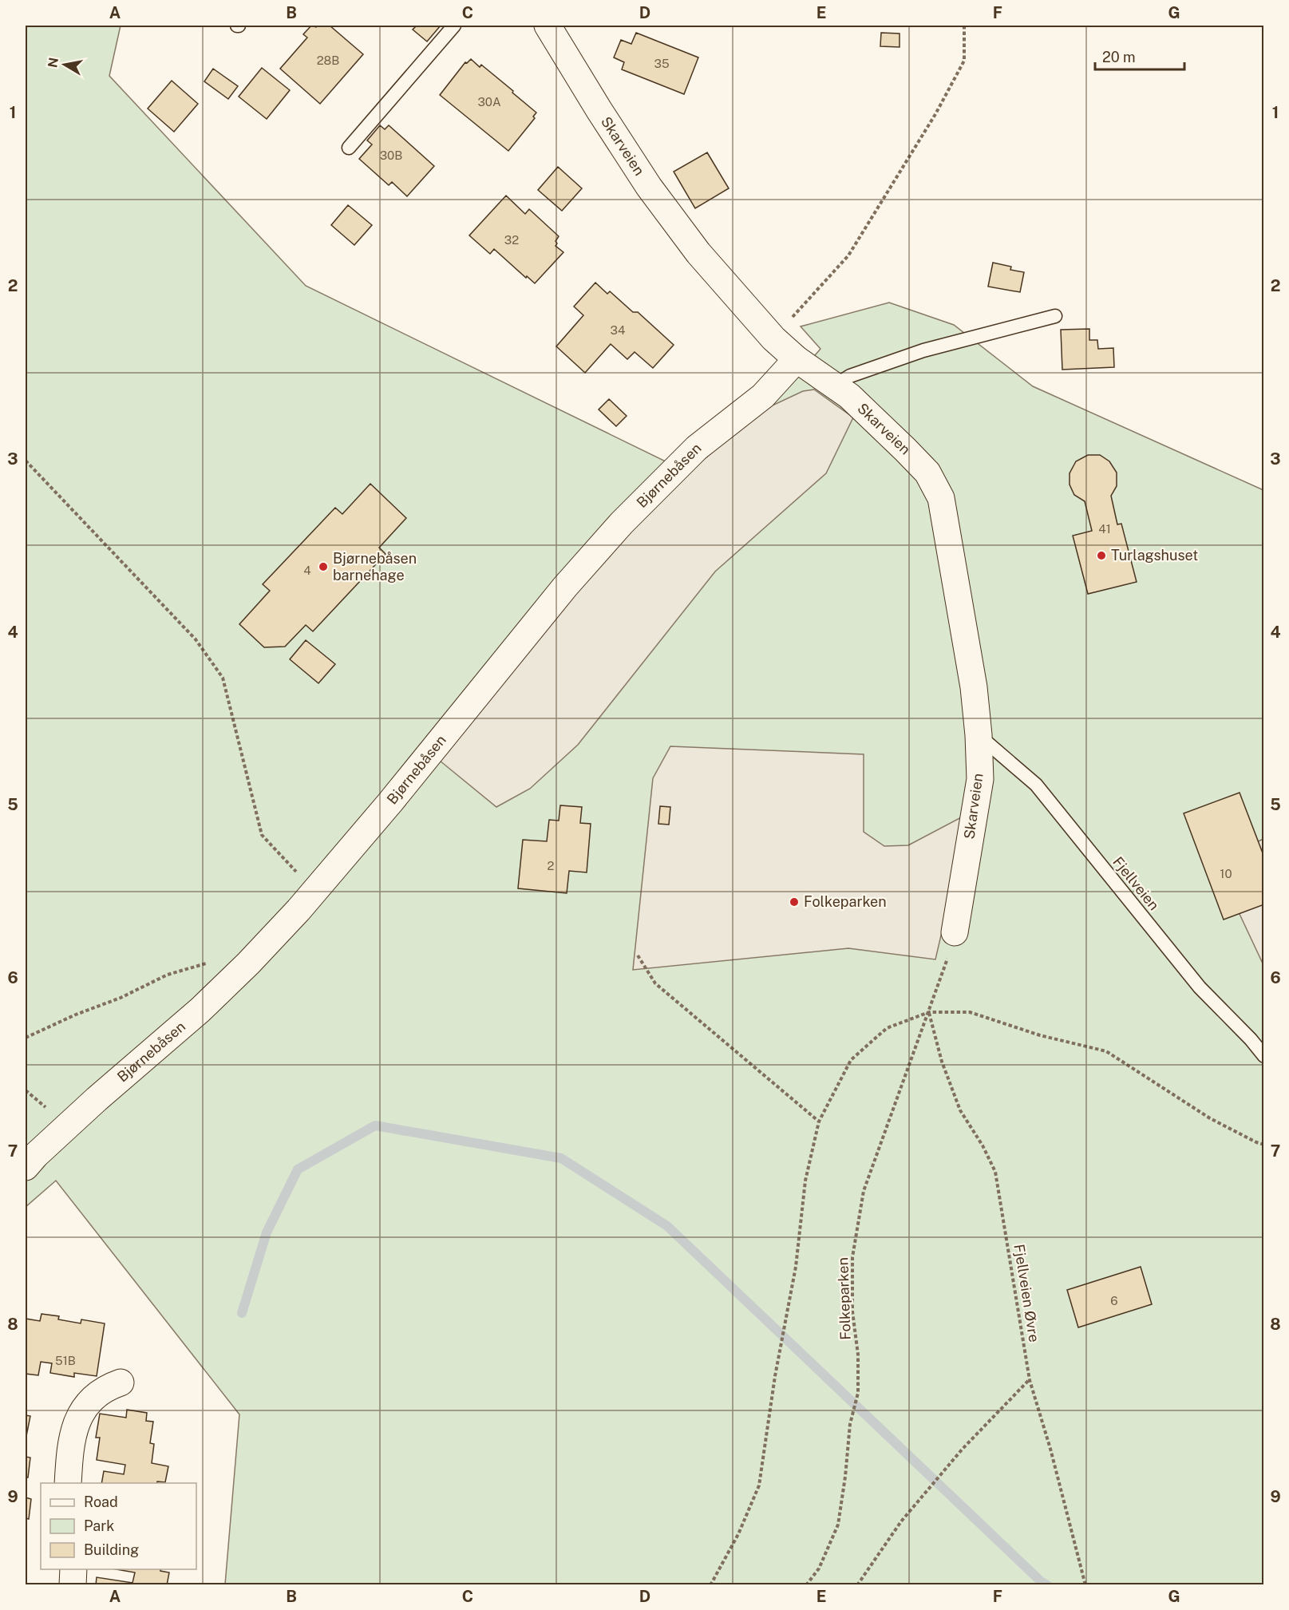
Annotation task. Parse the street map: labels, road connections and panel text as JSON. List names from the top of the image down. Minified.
{"streets":{"street":["Skarveien","Bjørnebåsen"],"lane":["Fjellveien"],"path":["Fjellveien Øvre","Folkeparken"]},"crossings":[["Skarveien","Bjørnebåsen"],["Skarveien","Fjellveien"],["Skarveien","Folkeparken"],["Fjellveien Øvre","Folkeparken"]],"places":["Turlagshuset","Bjørnebåsen barnehage","Folkeparken"],"house_numbers":["28B","35","30A","30B","32","34","41","4","2","10","6","51B"],"legend":["Road","Park","Building"],"scale_bar":"20 m","north":"left","grid":{"columns":["A","B","C","D","E","F","G"],"rows":["1","2","3","4","5","6","7","8","9"]}}
